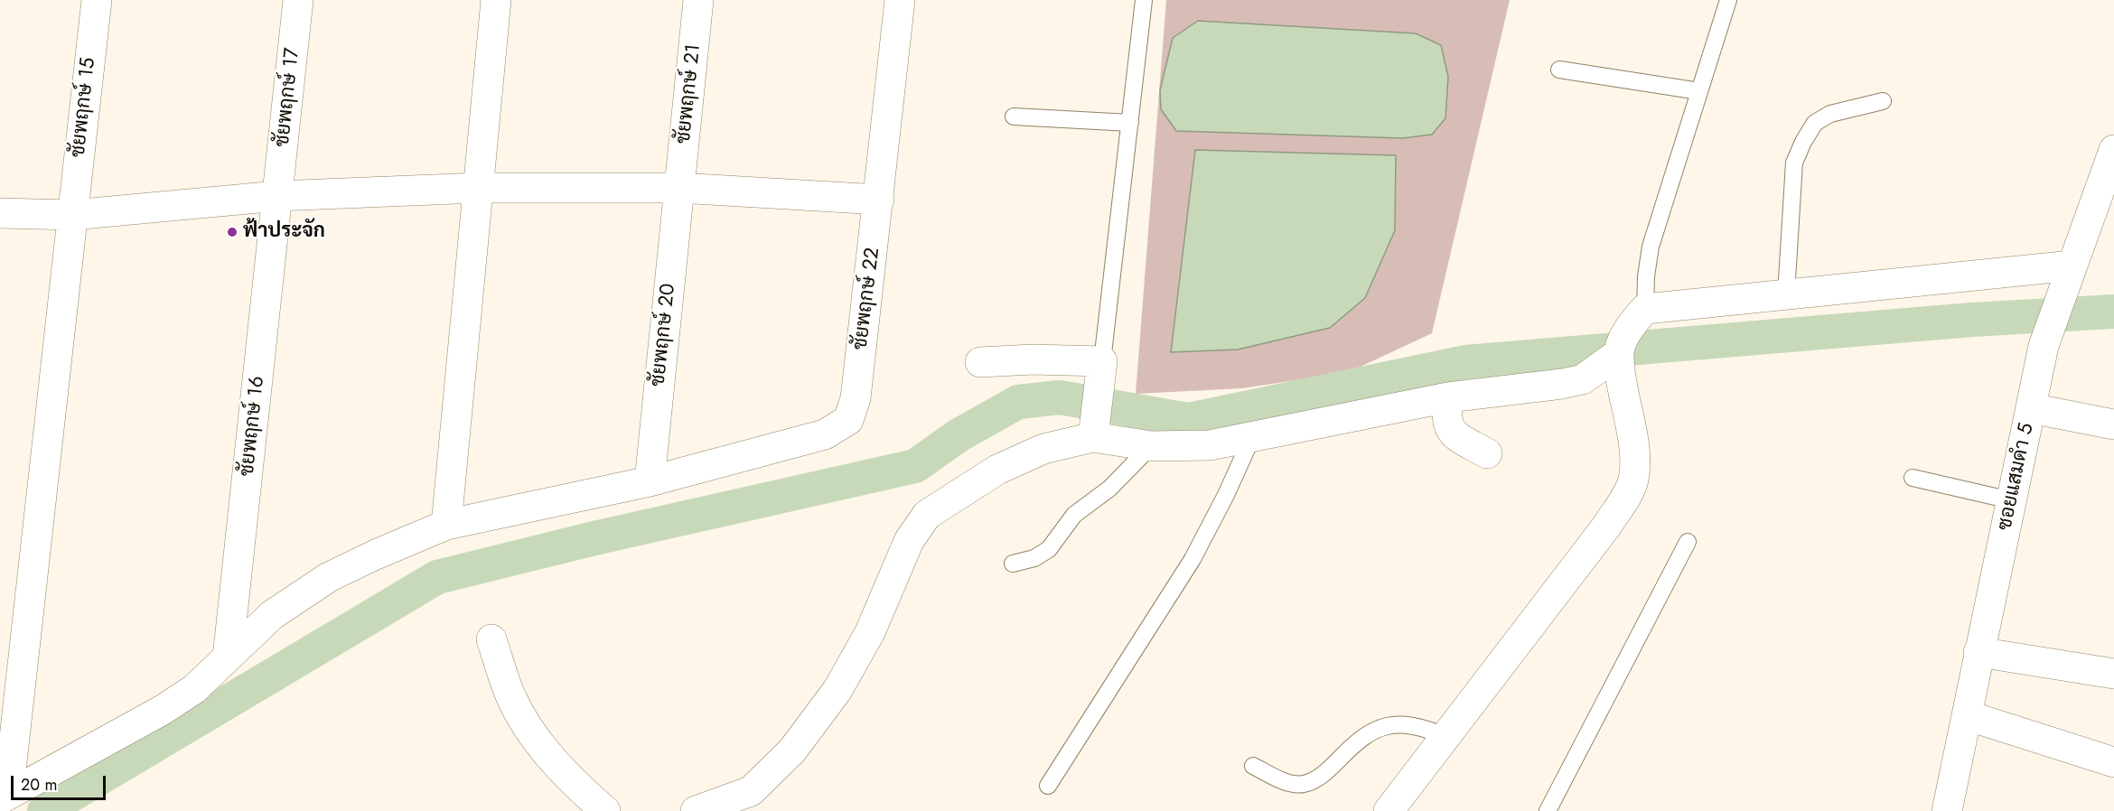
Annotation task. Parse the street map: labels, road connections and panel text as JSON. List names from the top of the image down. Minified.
{"streets":{"street":["ชัยพฤกษ์ 21","ชัยพฤกษ์ 17","ชัยพฤกษ์ 15","ชัยพฤกษ์ 22","ชัยพฤกษ์ 20","ชัยพฤกษ์ 16","ซอยแสมดำ 5"]},"crossings":[["ชัยพฤกษ์ 21","ชัยพฤกษ์ 20"],["ชัยพฤกษ์ 17","ชัยพฤกษ์ 16"],["ชัยพฤกษ์ 15","ชัยพฤกษ์ 22"],["ชัยพฤกษ์ 22","ชัยพฤกษ์ 20"],["ชัยพฤกษ์ 22","ชัยพฤกษ์ 16"]],"places":["ฟ้าประจัก"],"scale_bar":"20 m"}
